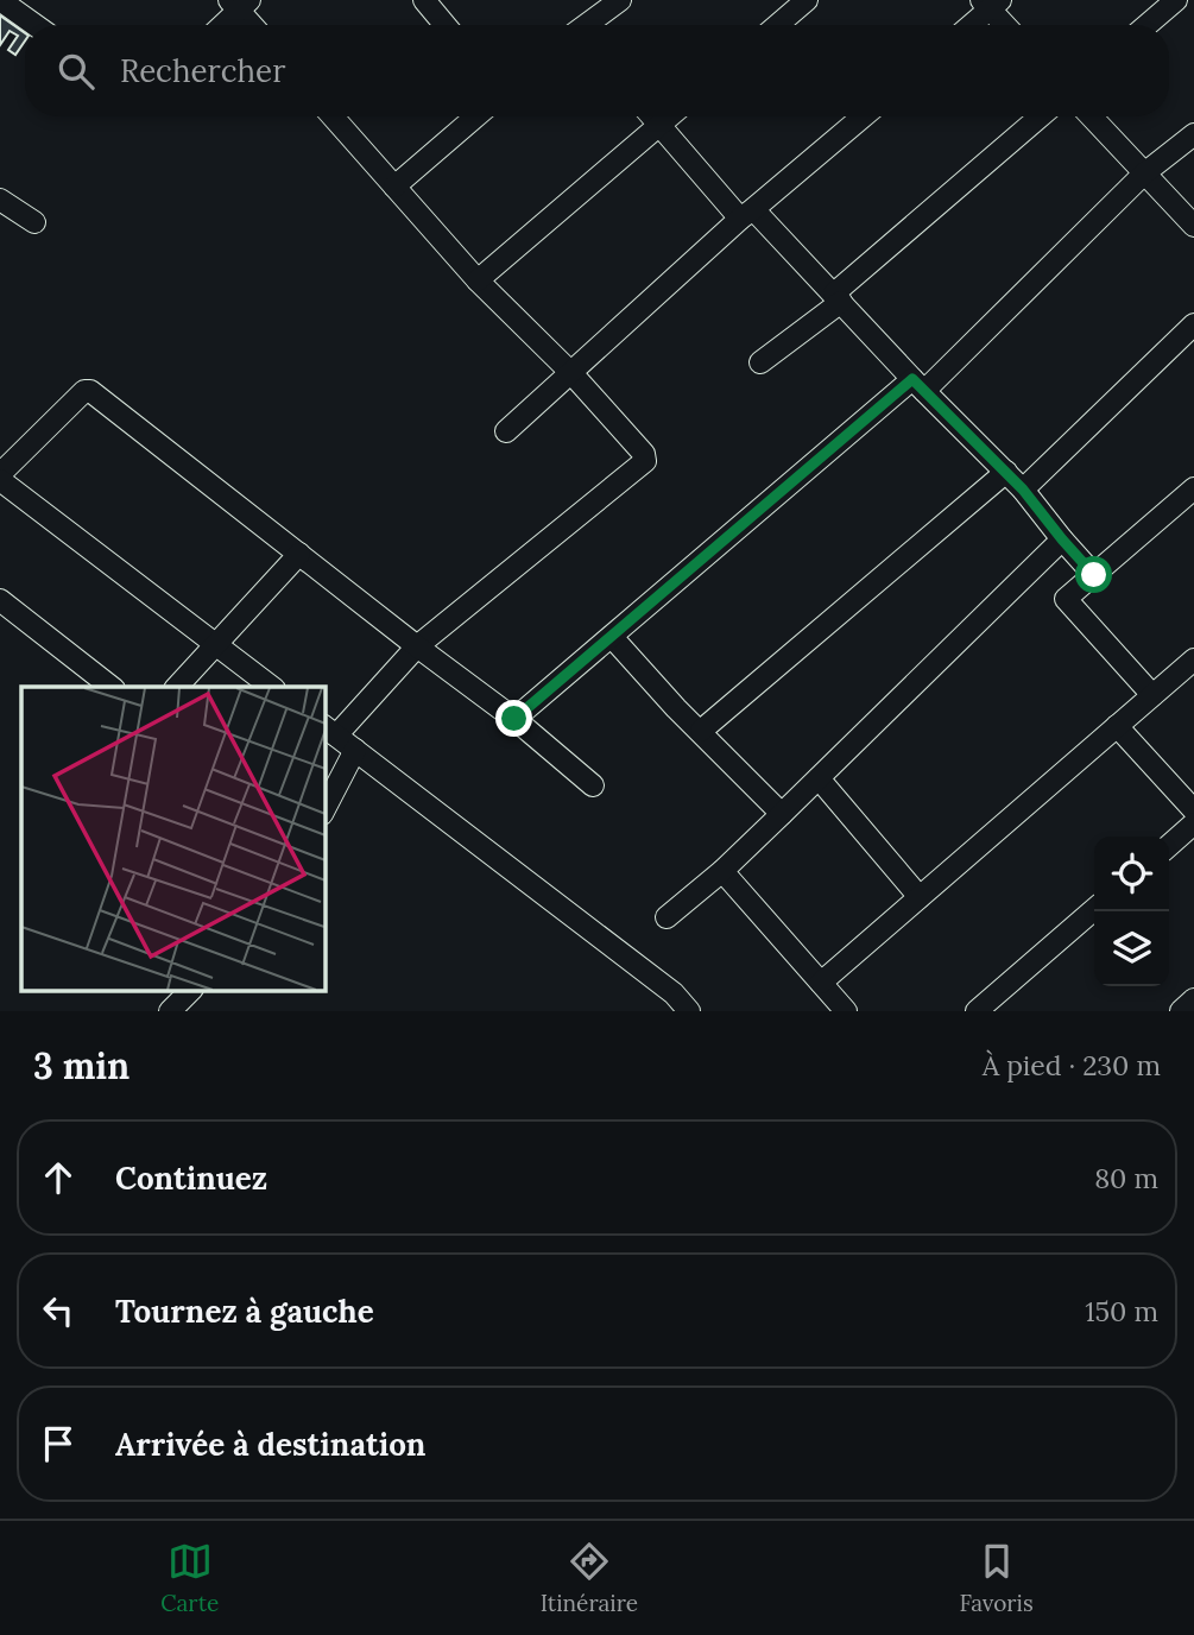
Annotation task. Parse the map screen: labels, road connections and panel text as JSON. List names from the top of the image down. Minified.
{"page":{"search":"Rechercher","heading":["3 min","À pied · 230 m"],"list":[["Continuez","80 m"],["Tournez à gauche","150 m"],"Arrivée à destination"],"nav":["Carte","Itinéraire","Favoris"]}}
